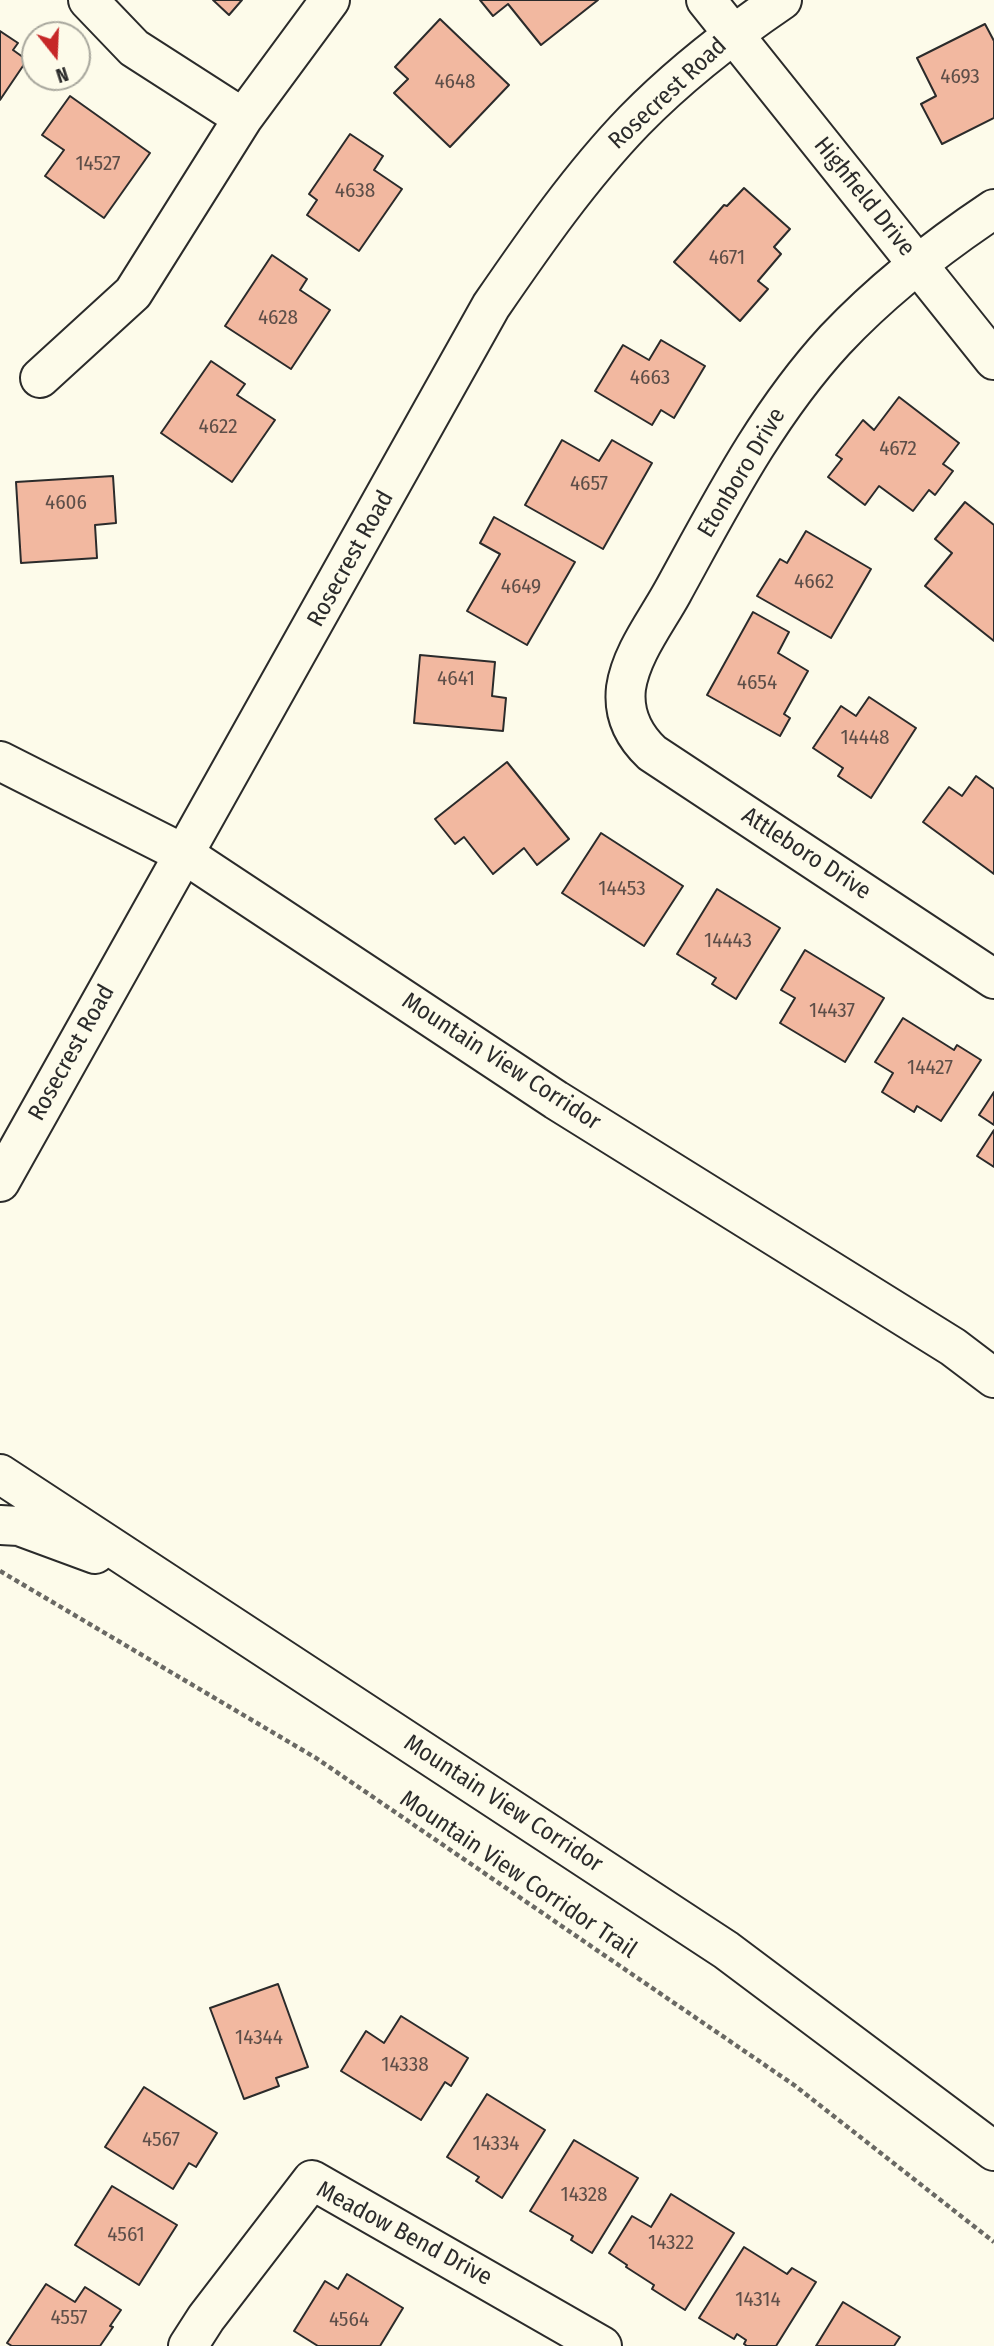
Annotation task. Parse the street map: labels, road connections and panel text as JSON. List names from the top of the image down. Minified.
{"streets":{"main road":["Rosecrest Road","Highfield Drive","Etonboro Drive","Attleboro Drive","Mountain View Corridor","Meadow Bend Drive"],"path":["Mountain View Corridor Trail"]},"crossings":[["Rosecrest Road","Highfield Drive"],["Rosecrest Road","Mountain View Corridor"],["Highfield Drive","Etonboro Drive"],["Etonboro Drive","Attleboro Drive"]],"house_numbers":["4693","4648","14527","4638","4671","4628","4663","4622","4672","4657","4606","4662","4649","4641","4654","14448","14453","14443","14437","14427","14344","14338","4567","14334","14328","4561","14322","14314","4557","4564"],"north":"bottom"}
